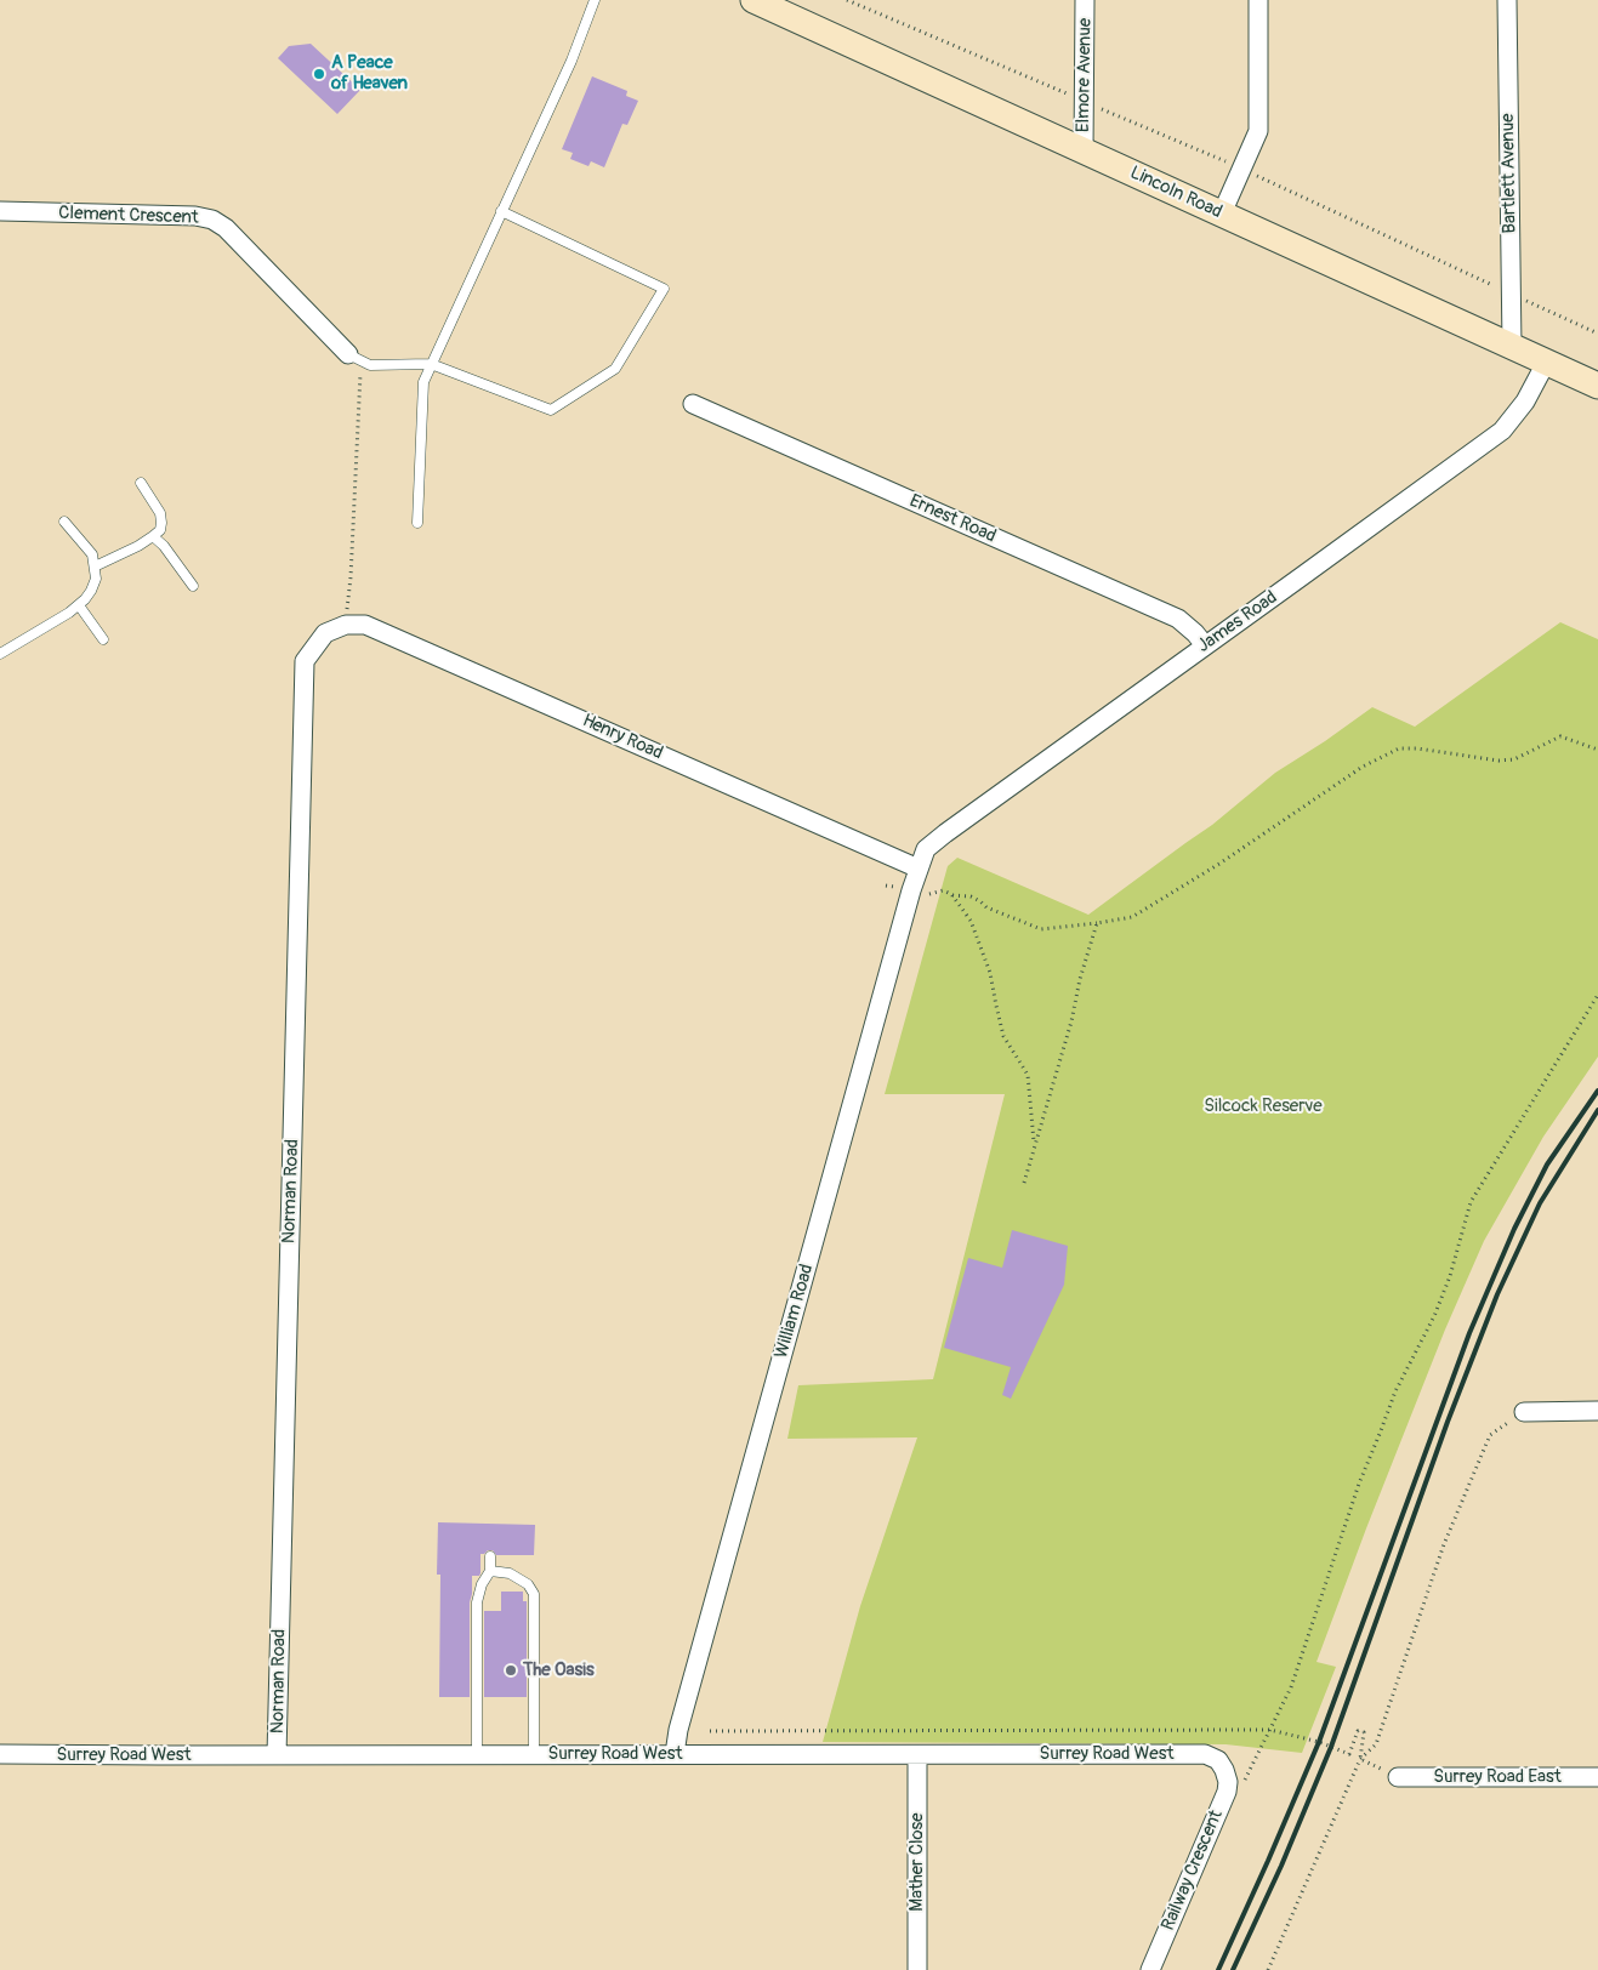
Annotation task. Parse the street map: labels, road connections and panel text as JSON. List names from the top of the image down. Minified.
{"streets":{"main road":["Lincoln Road"],"street":["Elmore Avenue","Bartlett Avenue","Clement Crescent","Ernest Road","James Road","Henry Road","Norman Road","William Road","Surrey Road West","Surrey Road East","Mather Close","Railway Crescent"]},"crossings":[["Elmore Avenue","Lincoln Road"],["Bartlett Avenue","Lincoln Road"],["Lincoln Road","James Road"],["Ernest Road","James Road"],["James Road","Henry Road"],["James Road","William Road"],["Henry Road","Norman Road"],["Henry Road","William Road"],["Norman Road","Surrey Road West"],["William Road","Surrey Road West"],["Surrey Road West","Mather Close"],["Surrey Road West","Railway Crescent"]],"parks":["Silcock Reserve"],"places":["A Peace of Heaven","The Oasis"]}
